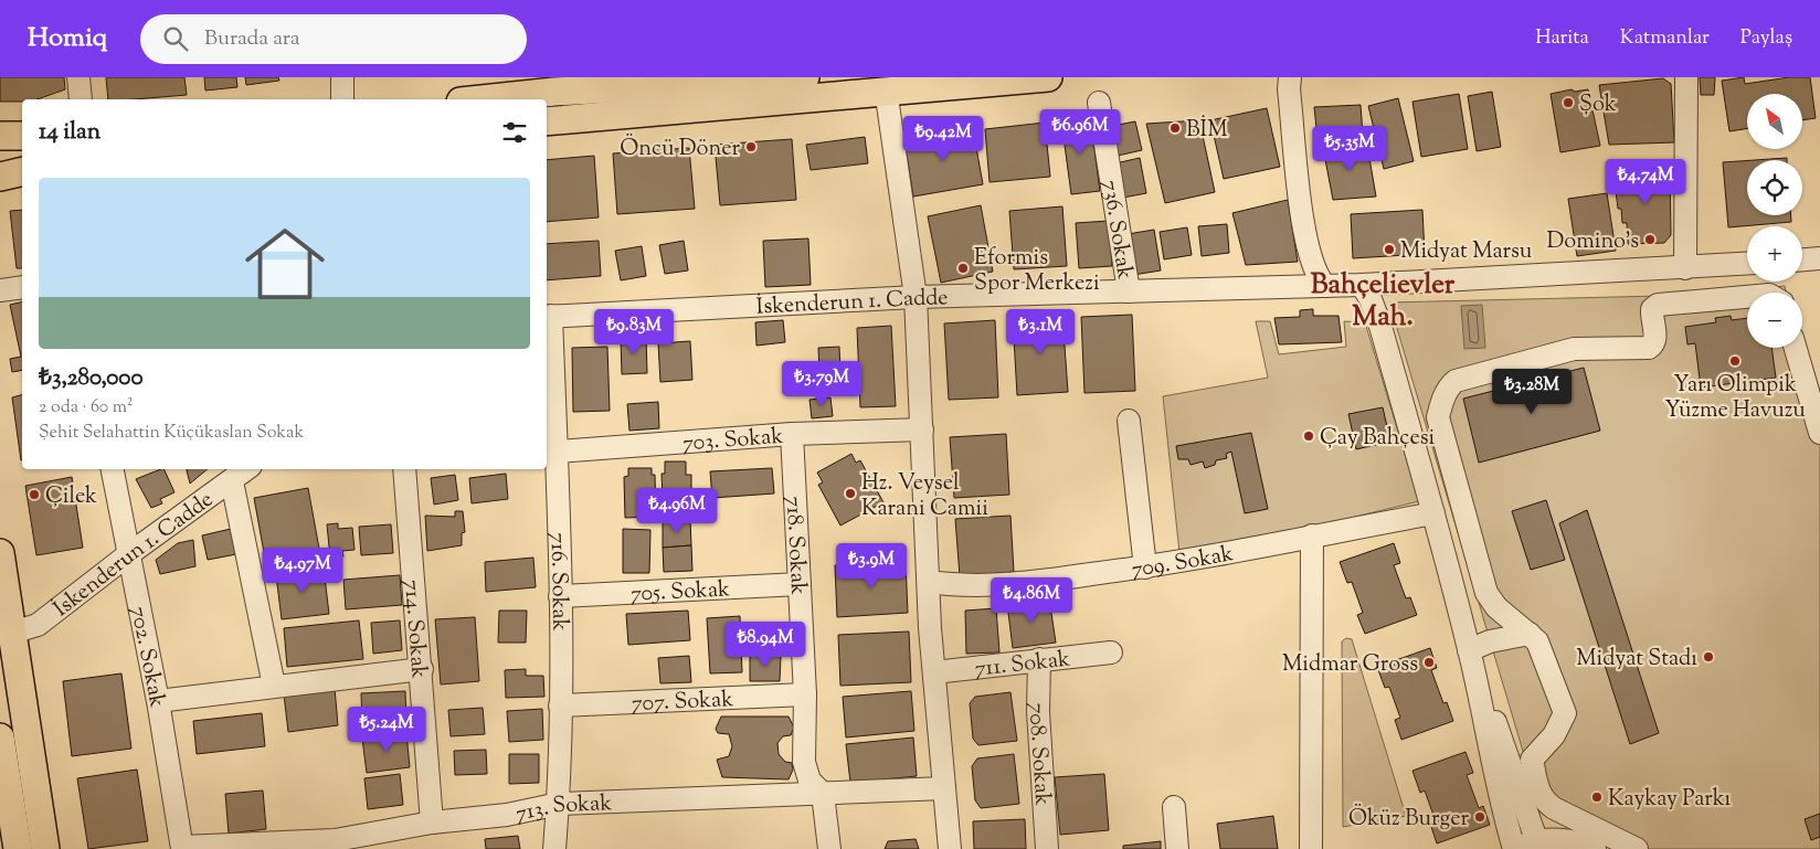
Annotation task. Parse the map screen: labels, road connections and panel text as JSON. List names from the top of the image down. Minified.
{"streets":{"street":["736. Sokak","İskenderun 1. Cadde","703. Sokak","718. Sokak","709. Sokak","716. Sokak","705. Sokak","714. Sokak","702. Sokak","711. Sokak","707. Sokak","708. Sokak","713. Sokak"]},"crossings":[["736. Sokak","İskenderun 1. Cadde"],["İskenderun 1. Cadde","716. Sokak"],["İskenderun 1. Cadde","702. Sokak"],["703. Sokak","718. Sokak"],["703. Sokak","716. Sokak"],["718. Sokak","705. Sokak"],["718. Sokak","707. Sokak"],["718. Sokak","713. Sokak"],["716. Sokak","705. Sokak"],["716. Sokak","707. Sokak"],["716. Sokak","713. Sokak"],["714. Sokak","713. Sokak"],["702. Sokak","713. Sokak"],["711. Sokak","708. Sokak"]],"districts":["Bahçelievler Mah."],"places":["Şok","BİM","Öncü Döner","Domino's","Midyat Marsu","Eformis Spor Merkezi","Yarı Olimpik Yüzme Havuzu","Çay Bahçesi","Hz. Veysel Karani Camii","Çilek","Midyat Stadı","Midmar Gross","Kaykay Parkı","Öküz Burger"],"north":"top left","page":{"header":"Homiq","search":"Burada ara","nav":["Harita","Katmanlar","Paylaş"],"map_buttons":["+","−"],"heading":"14 ilan","price":["₺6.96M","₺9.42M","₺5.35M","₺4.74M","₺9.83M","₺3.1M","₺3.79M","₺3.28M","₺4.96M","₺3.9M","₺4.97M","₺4.86M","₺8.94M","₺5.24M"],"list":[{"name":"₺3,280,000","note":"2 oda · 60 m² · Şehit Selahattin Küçükaslan Sokak"}]}}
